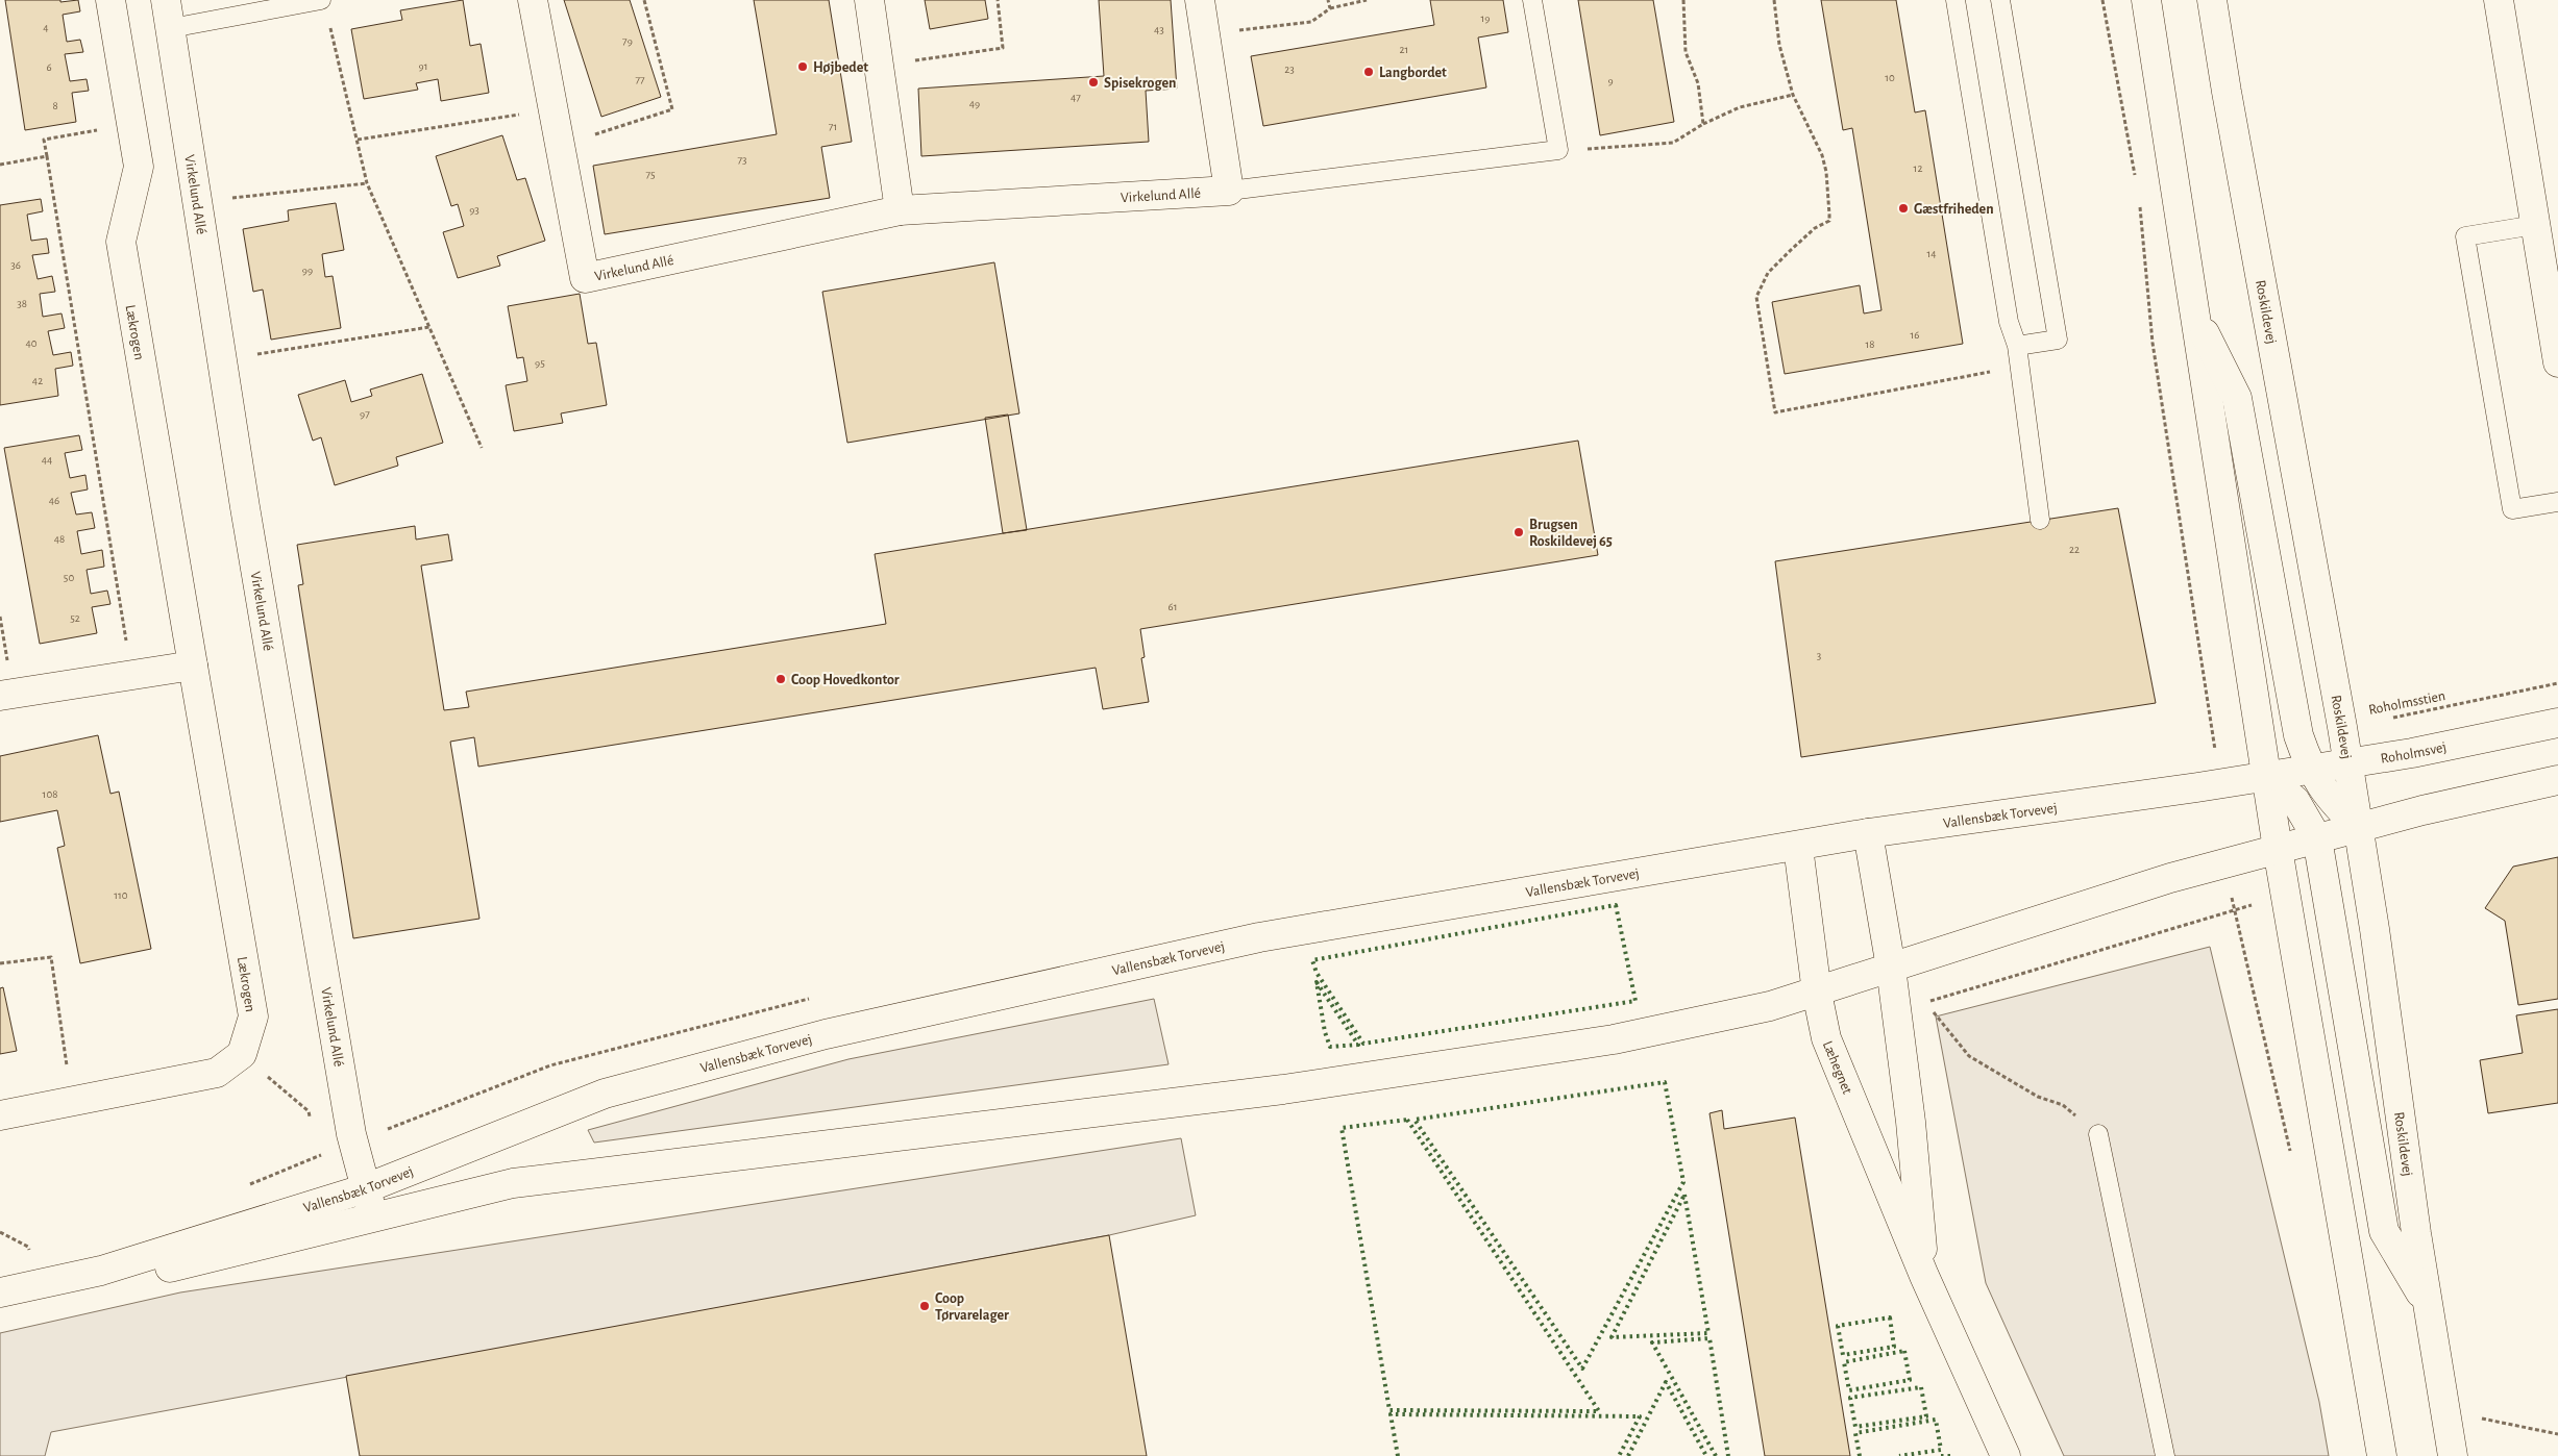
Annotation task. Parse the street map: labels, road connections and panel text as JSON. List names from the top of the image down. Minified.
{"streets":{"street":["Virkelund Allé","Roskildevej","Lækrogen","Roholmsvej","Vallensbæk Torvevej","Læhegnet"],"path":["Roholmsstien"]},"crossings":[["Virkelund Allé","Vallensbæk Torvevej"],["Roskildevej","Roholmsstien"],["Roskildevej","Roholmsvej"],["Roholmsvej","Vallensbæk Torvevej"],["Vallensbæk Torvevej","Læhegnet"]],"places":["Højbedet","Langbordet","Spisekrogen","Gæstfriheden","Brugsen Roskildevej 65","Coop Hovedkontor","Coop Tørvarelager"],"house_numbers":["19","4","43","79","21","91","6","23","10","77","9","47","49","8","71","73","12","75","93","14","36","99","38","16","40","18","95","42","97","44","46","48","22","50","61","52","3","108","110"]}
